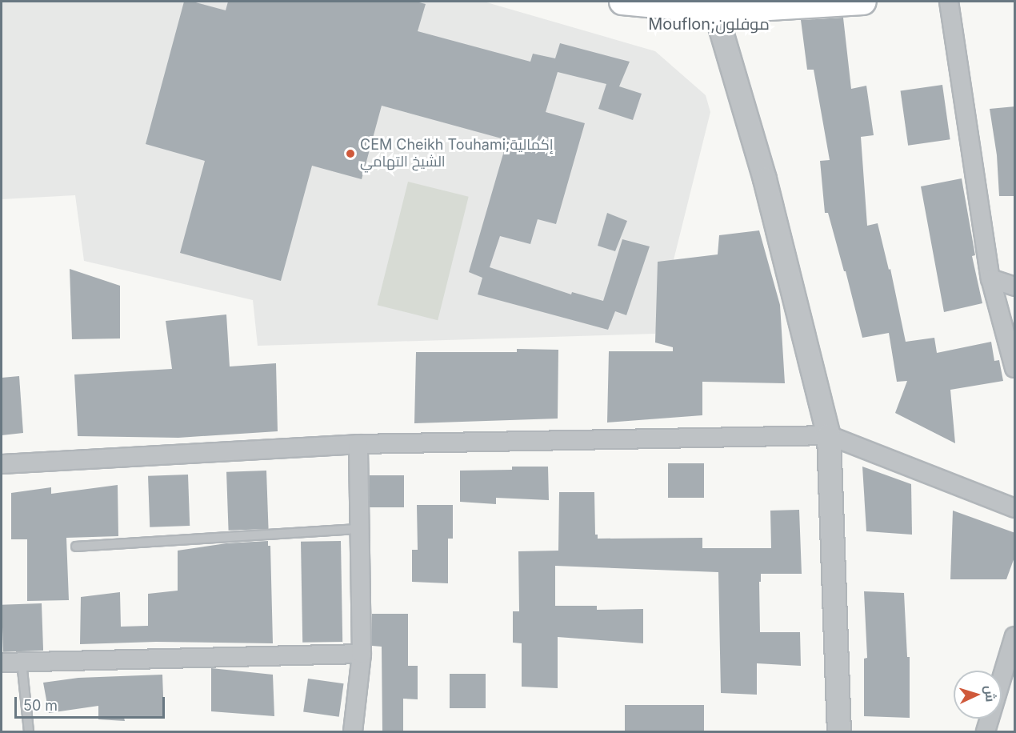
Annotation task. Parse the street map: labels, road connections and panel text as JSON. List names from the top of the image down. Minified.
{"districts":["Mouflon;موفلون"],"places":["CEM Cheikh Touhami;إكمالية الشيخ التهامي"],"scale_bar":"50 m","north":"right"}
